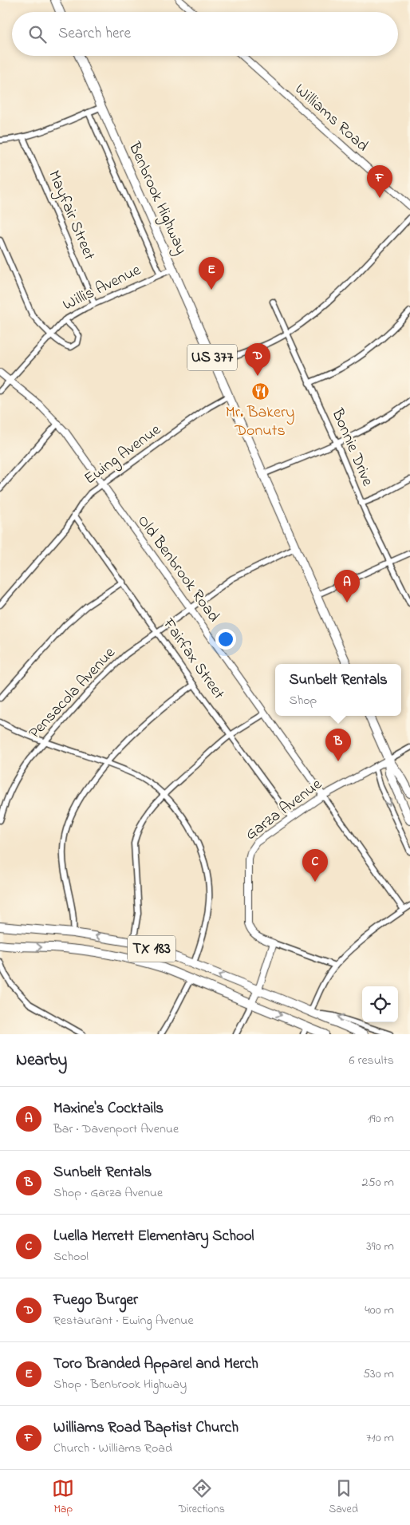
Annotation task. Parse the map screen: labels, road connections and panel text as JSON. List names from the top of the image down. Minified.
{"streets":{"main road":["Benbrook Highway","US 377","TX 183"],"street":["Williams Road","Mayfair Street","Willis Avenue","Bonnie Drive","Ewing Avenue","Old Benbrook Road","Fairfax Street","Pensacola Avenue","Garza Avenue"]},"crossings":[["Benbrook Highway","Willis Avenue"],["Benbrook Highway","Ewing Avenue"],["Benbrook Highway","Pensacola Avenue"],["Mayfair Street","Willis Avenue"],["Willis Avenue","Old Benbrook Road"],["Ewing Avenue","Old Benbrook Road"],["Ewing Avenue","Fairfax Street"],["Old Benbrook Road","Pensacola Avenue"],["Old Benbrook Road","Garza Avenue"],["Fairfax Street","Pensacola Avenue"],["Fairfax Street","Garza Avenue"]],"places":{"restaurant":["Mr. Bakery Donuts"]},"page":{"search":"Search here","pins":["F","E","D","A","B","C"],"popup":["Sunbelt Rentals","Shop"],"heading":["Nearby","6 results"],"list":[{"mark":"A","name":"Maxine's Cocktails","note":"Bar · Davenport Avenue","value":"190 m"},{"mark":"B","name":"Sunbelt Rentals","note":"Shop · Garza Avenue","value":"250 m"},{"mark":"C","name":"Luella Merrett Elementary School","note":"School","value":"390 m"},{"mark":"D","name":"Fuego Burger","note":"Restaurant · Ewing Avenue","value":"400 m"},{"mark":"E","name":"Toro Branded Apparel and Merch","note":"Shop · Benbrook Highway","value":"530 m"},{"mark":"F","name":"Williams Road Baptist Church","note":"Church · Williams Road","value":"710 m"}],"nav":["Map","Directions","Saved"]}}
